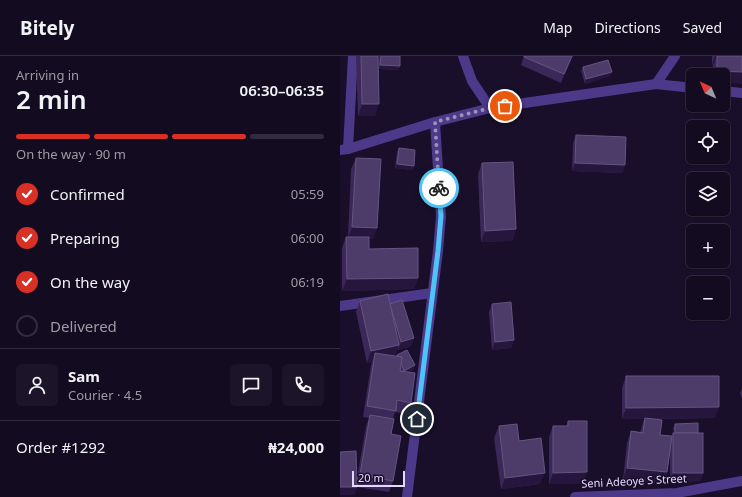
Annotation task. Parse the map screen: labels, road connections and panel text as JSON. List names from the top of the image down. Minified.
{"streets":{"street":["Seni Adeoye S Street"]},"scale_bar":"20 m","north":"top left","page":{"header":"Bitely","nav":["Map","Directions","Saved"],"heading":["2 min","Arriving in","06:30–06:35"],"panel":["Sam","Courier · 4.5","Order #1292","₦24,000"],"map_buttons":["+","−"],"bar":"On the way · 90 m","list":[["Confirmed","05:59"],["Preparing","06:00"],["On the way","06:19"],"Delivered"],"scale":"20 m"}}
